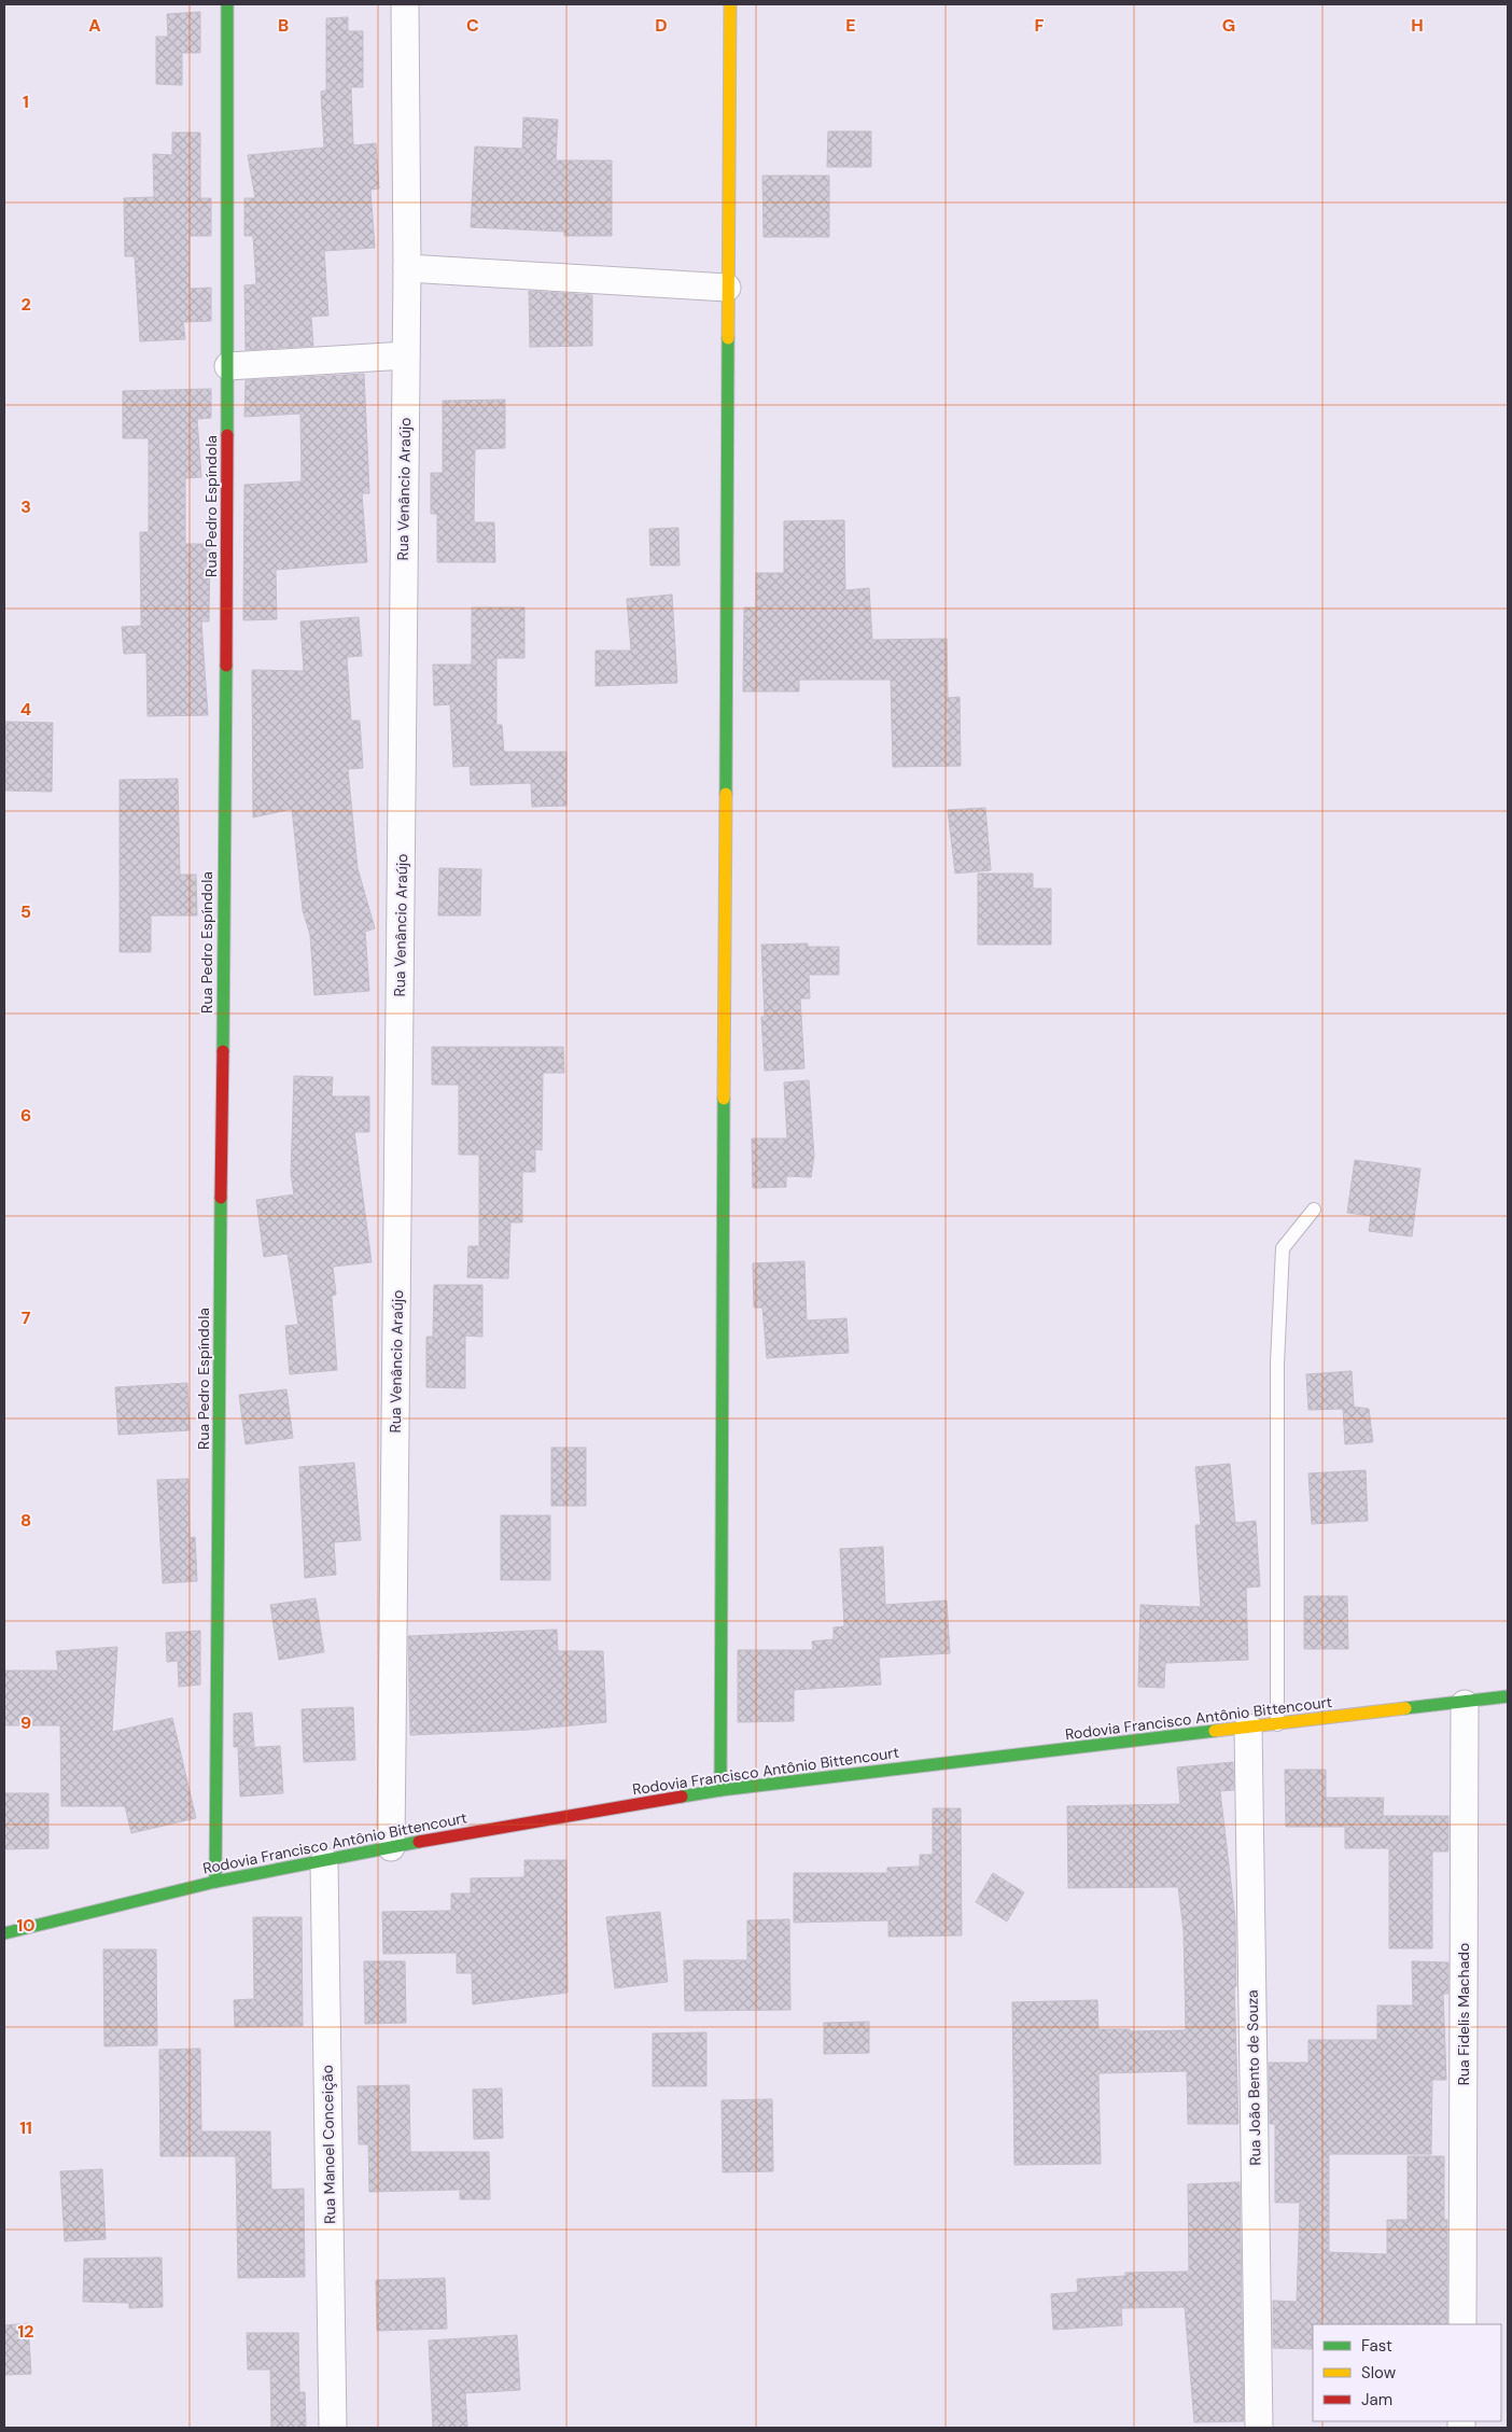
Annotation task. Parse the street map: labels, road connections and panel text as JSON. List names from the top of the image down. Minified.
{"streets":{"street":["Rua Venâncio Araújo","Rua Pedro Espíndola","Rodovia Francisco Antônio Bittencourt","Rua Fidelis Machado","Rua João Bento de Souza","Rua Manoel Conceição"]},"crossings":[["Rua Venâncio Araújo","Rodovia Francisco Antônio Bittencourt"],["Rua Pedro Espíndola","Rodovia Francisco Antônio Bittencourt"],["Rodovia Francisco Antônio Bittencourt","Rua Fidelis Machado"],["Rodovia Francisco Antônio Bittencourt","Rua João Bento de Souza"],["Rodovia Francisco Antônio Bittencourt","Rua Manoel Conceição"]],"legend":["Fast","Slow","Jam"],"grid":{"columns":["A","B","C","D","E","F","G","H"],"rows":["1","2","3","4","5","6","7","8","9","10","11","12"]}}
